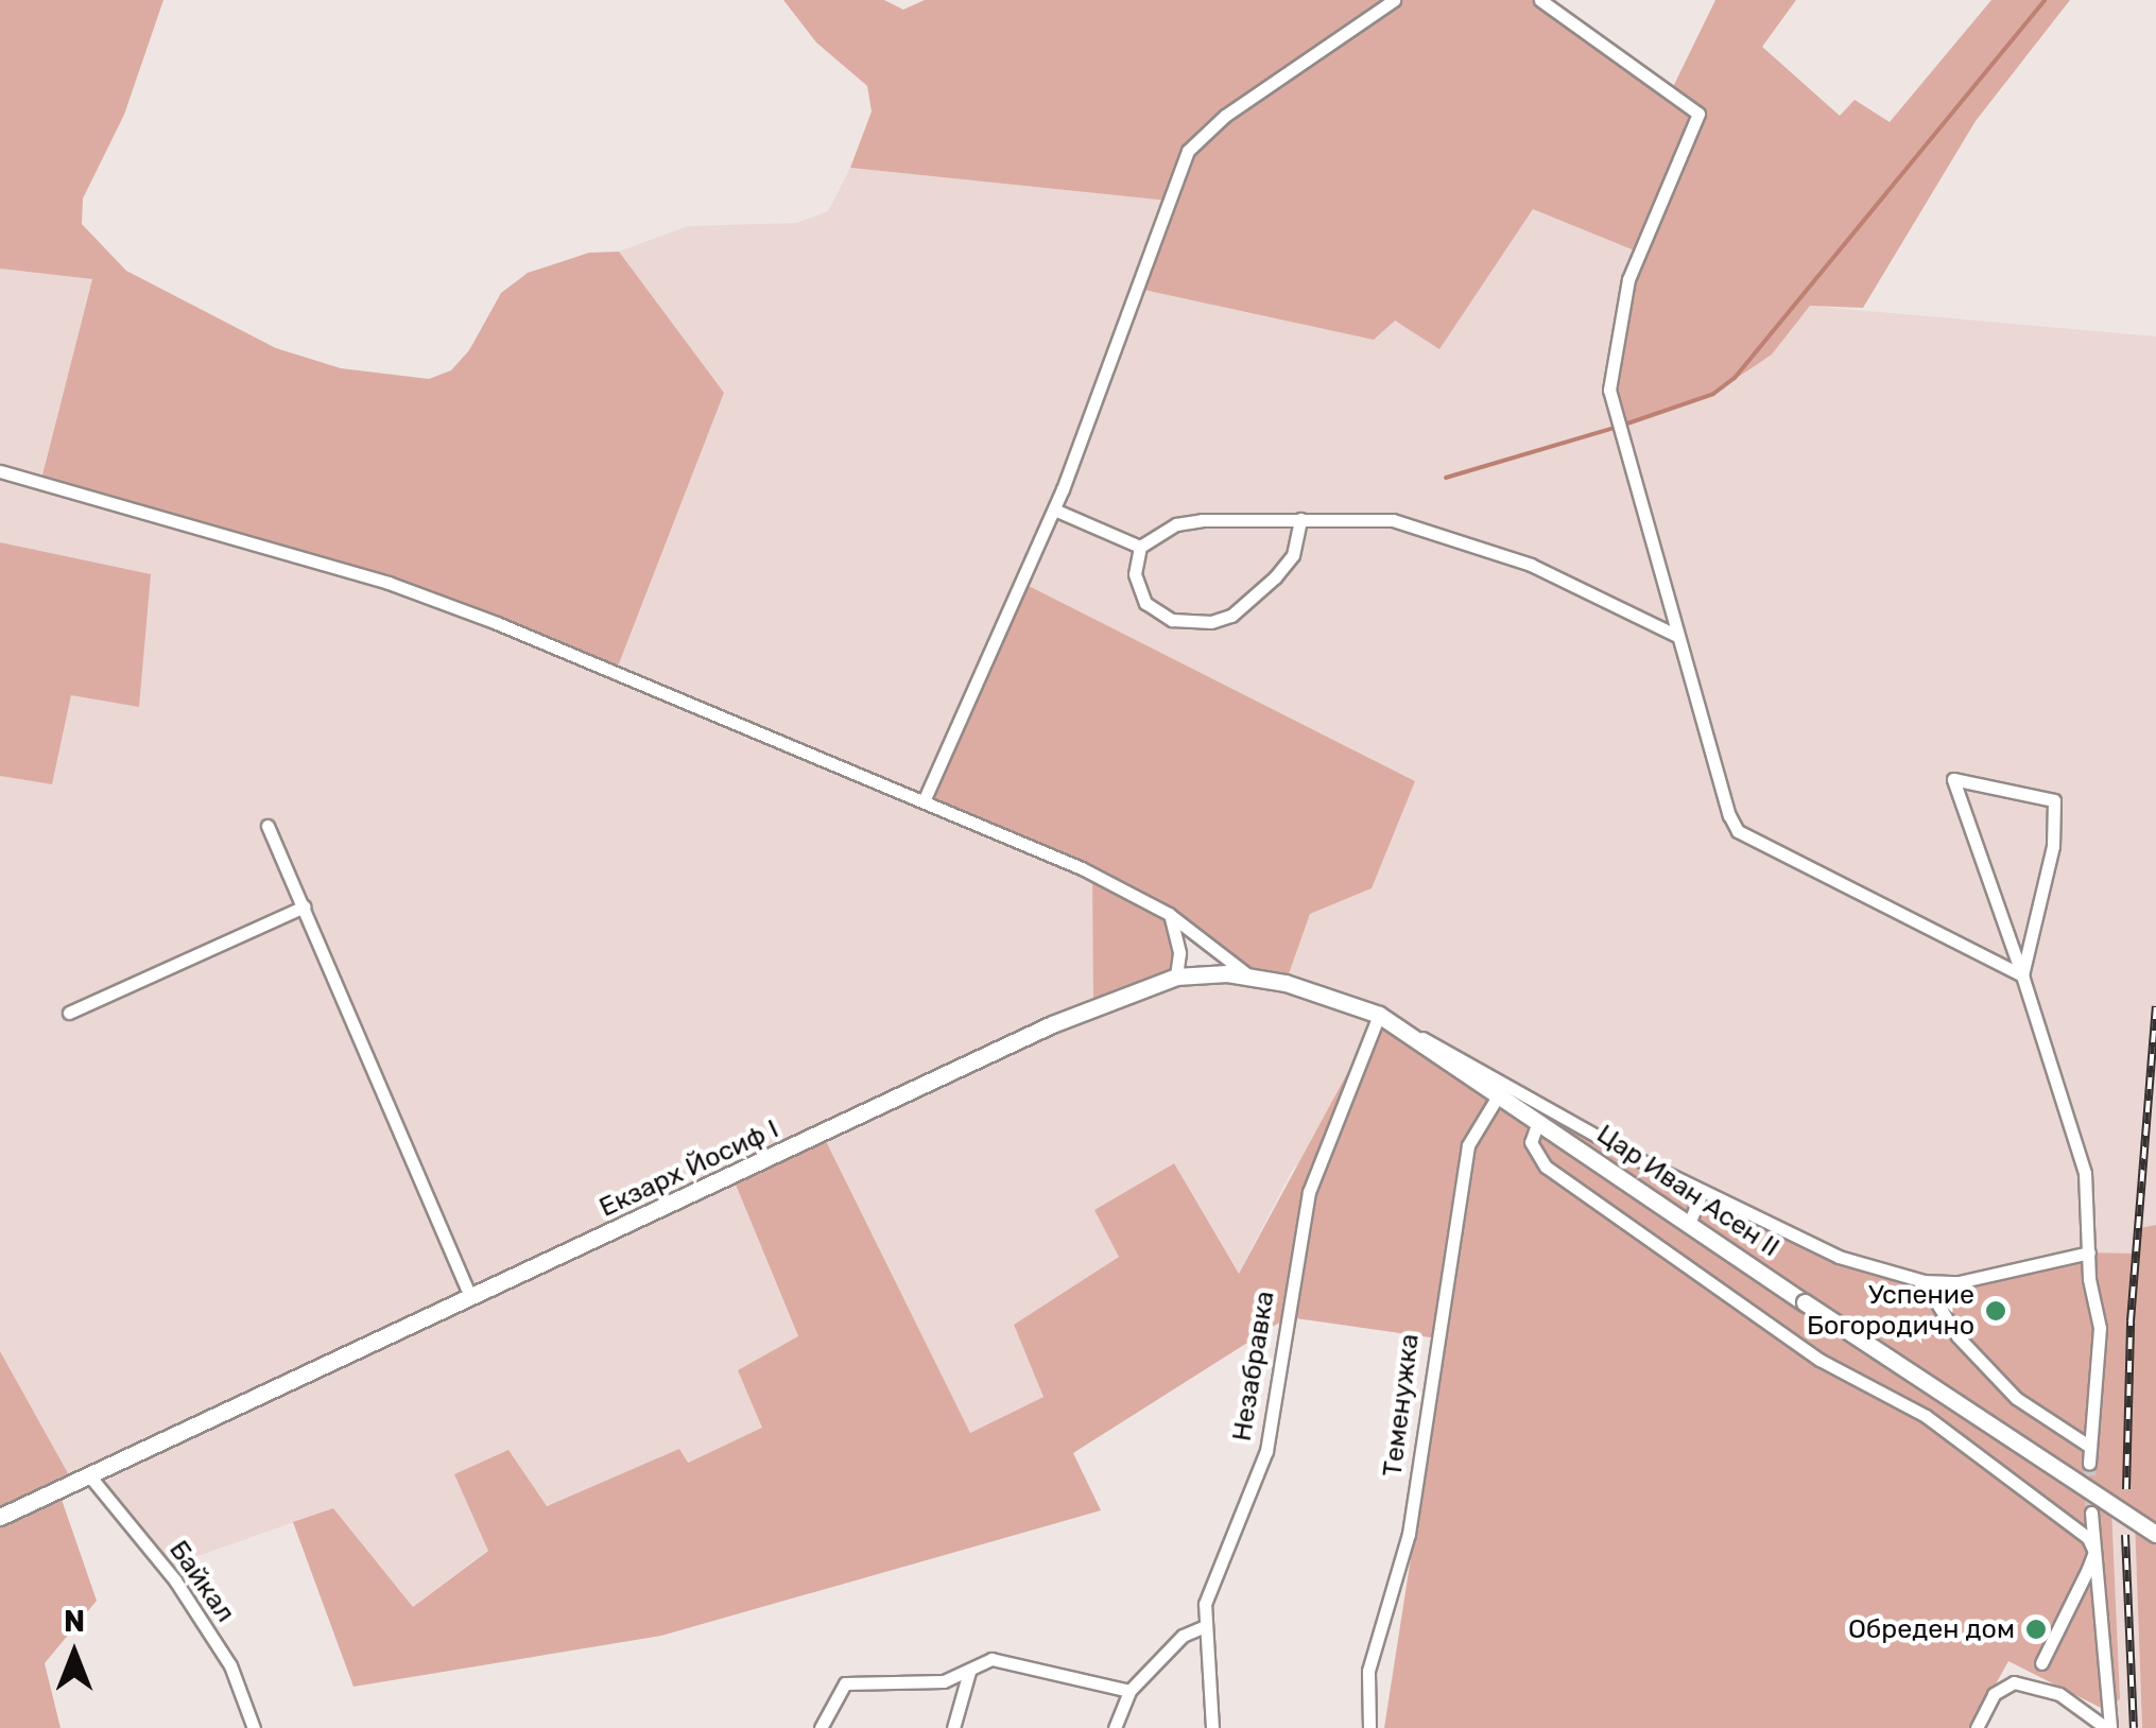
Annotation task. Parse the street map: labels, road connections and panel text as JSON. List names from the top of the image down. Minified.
{"streets":{"main road":["Екзарх Йосиф I","Цар Иван Асен II"],"street":["Незабравка","Теменужка","Байкал"]},"crossings":[["Екзарх Йосиф I","Цар Иван Асен II"],["Екзарх Йосиф I","Незабравка"],["Екзарх Йосиф I","Теменужка"],["Екзарх Йосиф I","Байкал"],["Цар Иван Асен II","Теменужка"]],"places":["Успение Богородично","Обреден дом"],"north":"top"}
